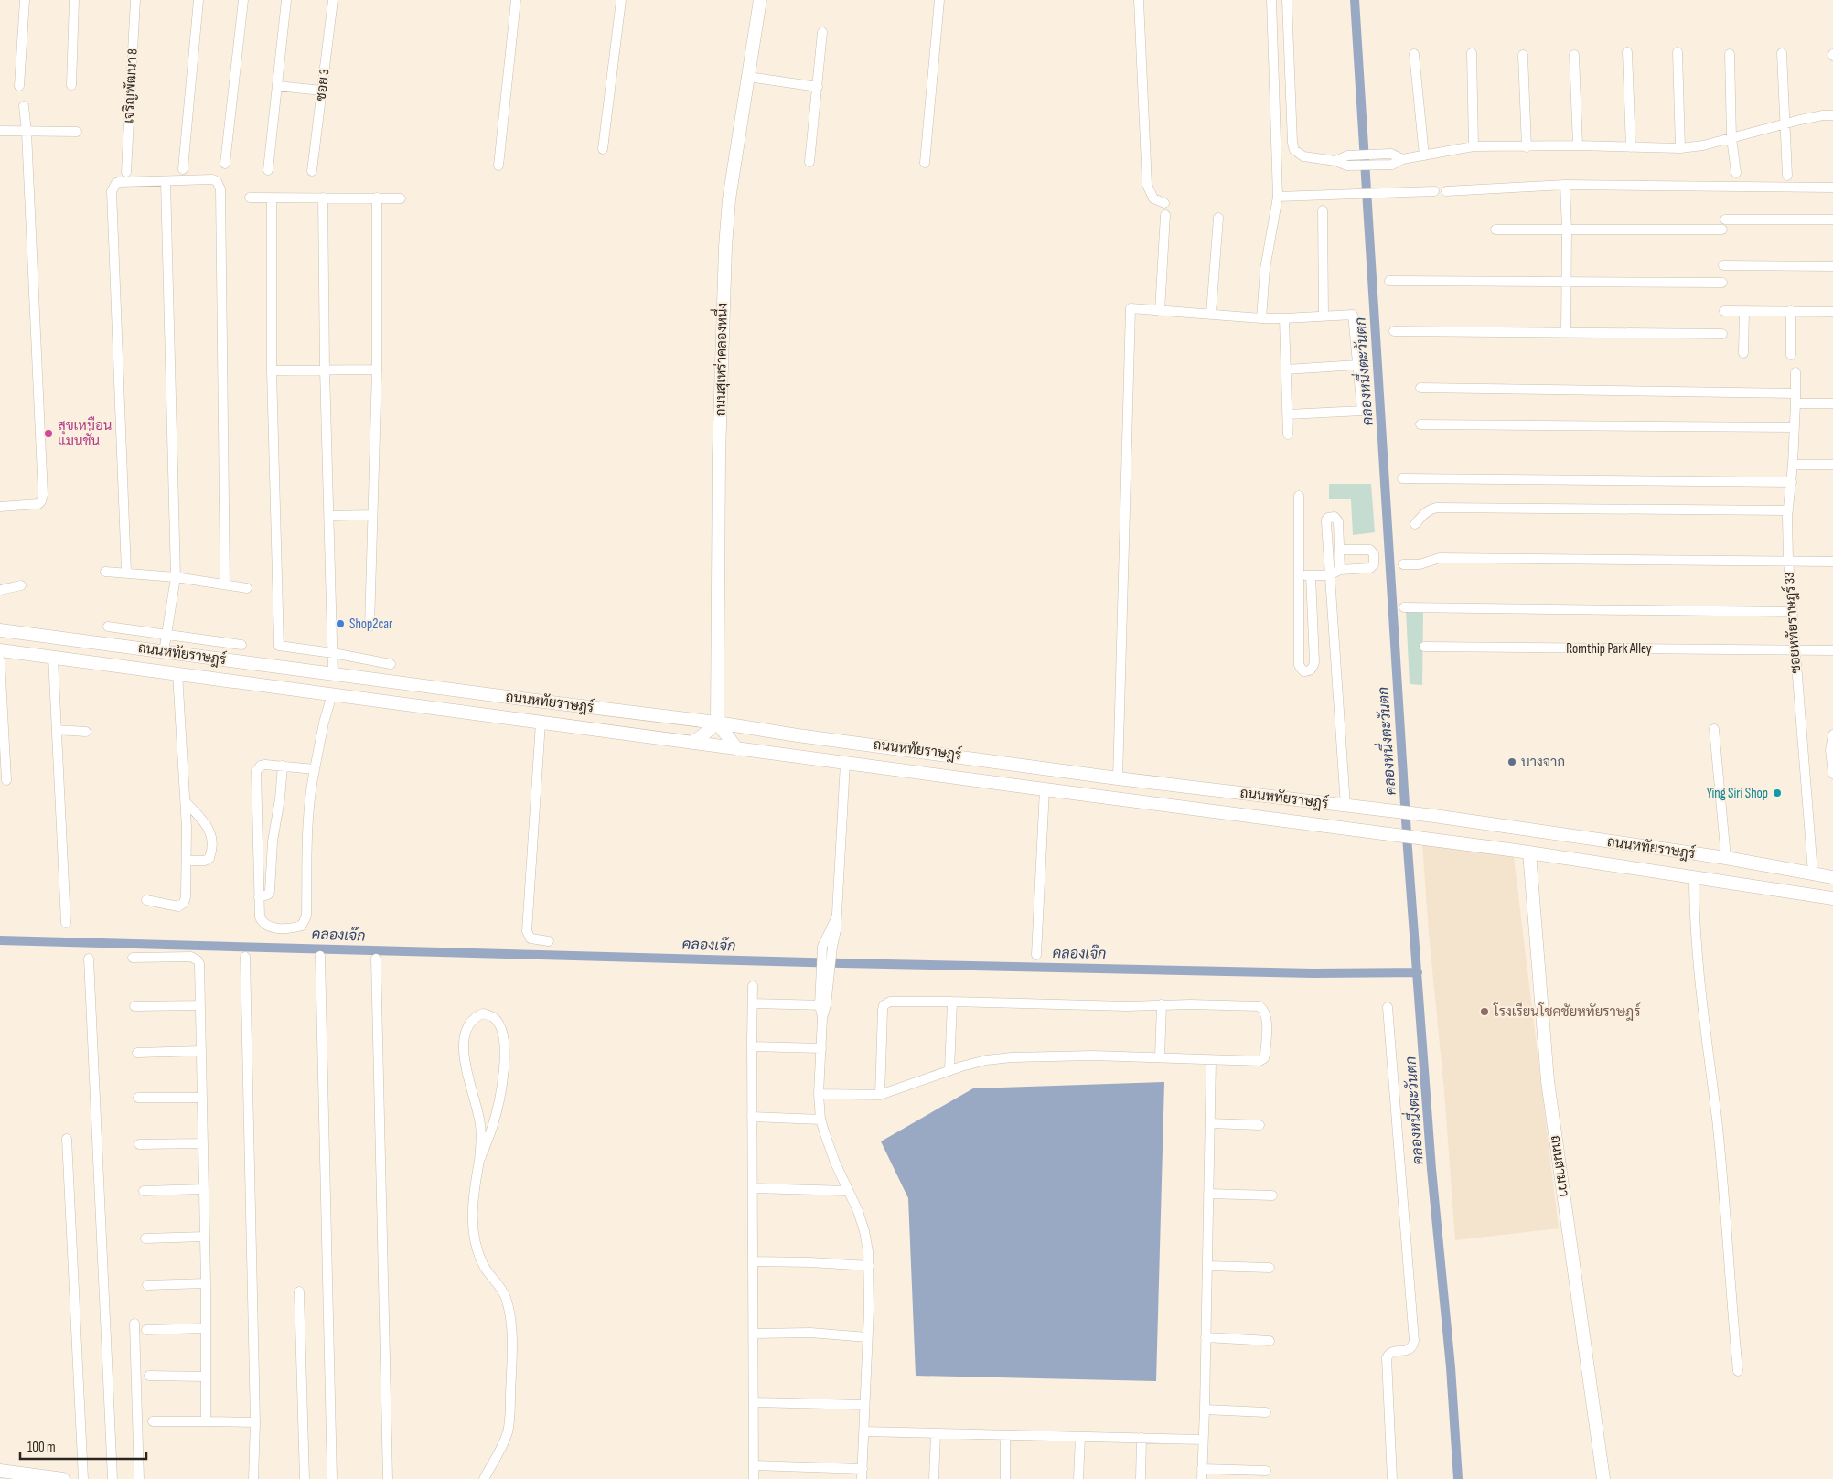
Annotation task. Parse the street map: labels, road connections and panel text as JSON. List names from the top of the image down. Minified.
{"streets":{"main road":["ถนนสุเหร่าคลองหนึ่ง","ถนนหทัยราษฎร์","ถนนสามวา"],"street":["ซอย 3","เจริญพัฒนา 8","ซอยหทัยราษฎร์ 33","Romthip Park Alley"]},"crossings":[["ถนนสุเหร่าคลองหนึ่ง","ถนนหทัยราษฎร์"],["ซอยหทัยราษฎร์ 33","Romthip Park Alley"],["ซอยหทัยราษฎร์ 33","ถนนหทัยราษฎร์"],["ถนนหทัยราษฎร์","ถนนสามวา"]],"water":["คลองหนึ่งตะวันตก","คลองเจ๊ก"],"places":["สุขเหมือน แมนชั่น","Shop2car","บางจาก","Ying Siri Shop","โรงเรียนโชคชัยหทัยราษฎร์"],"scale_bar":"100 m"}
